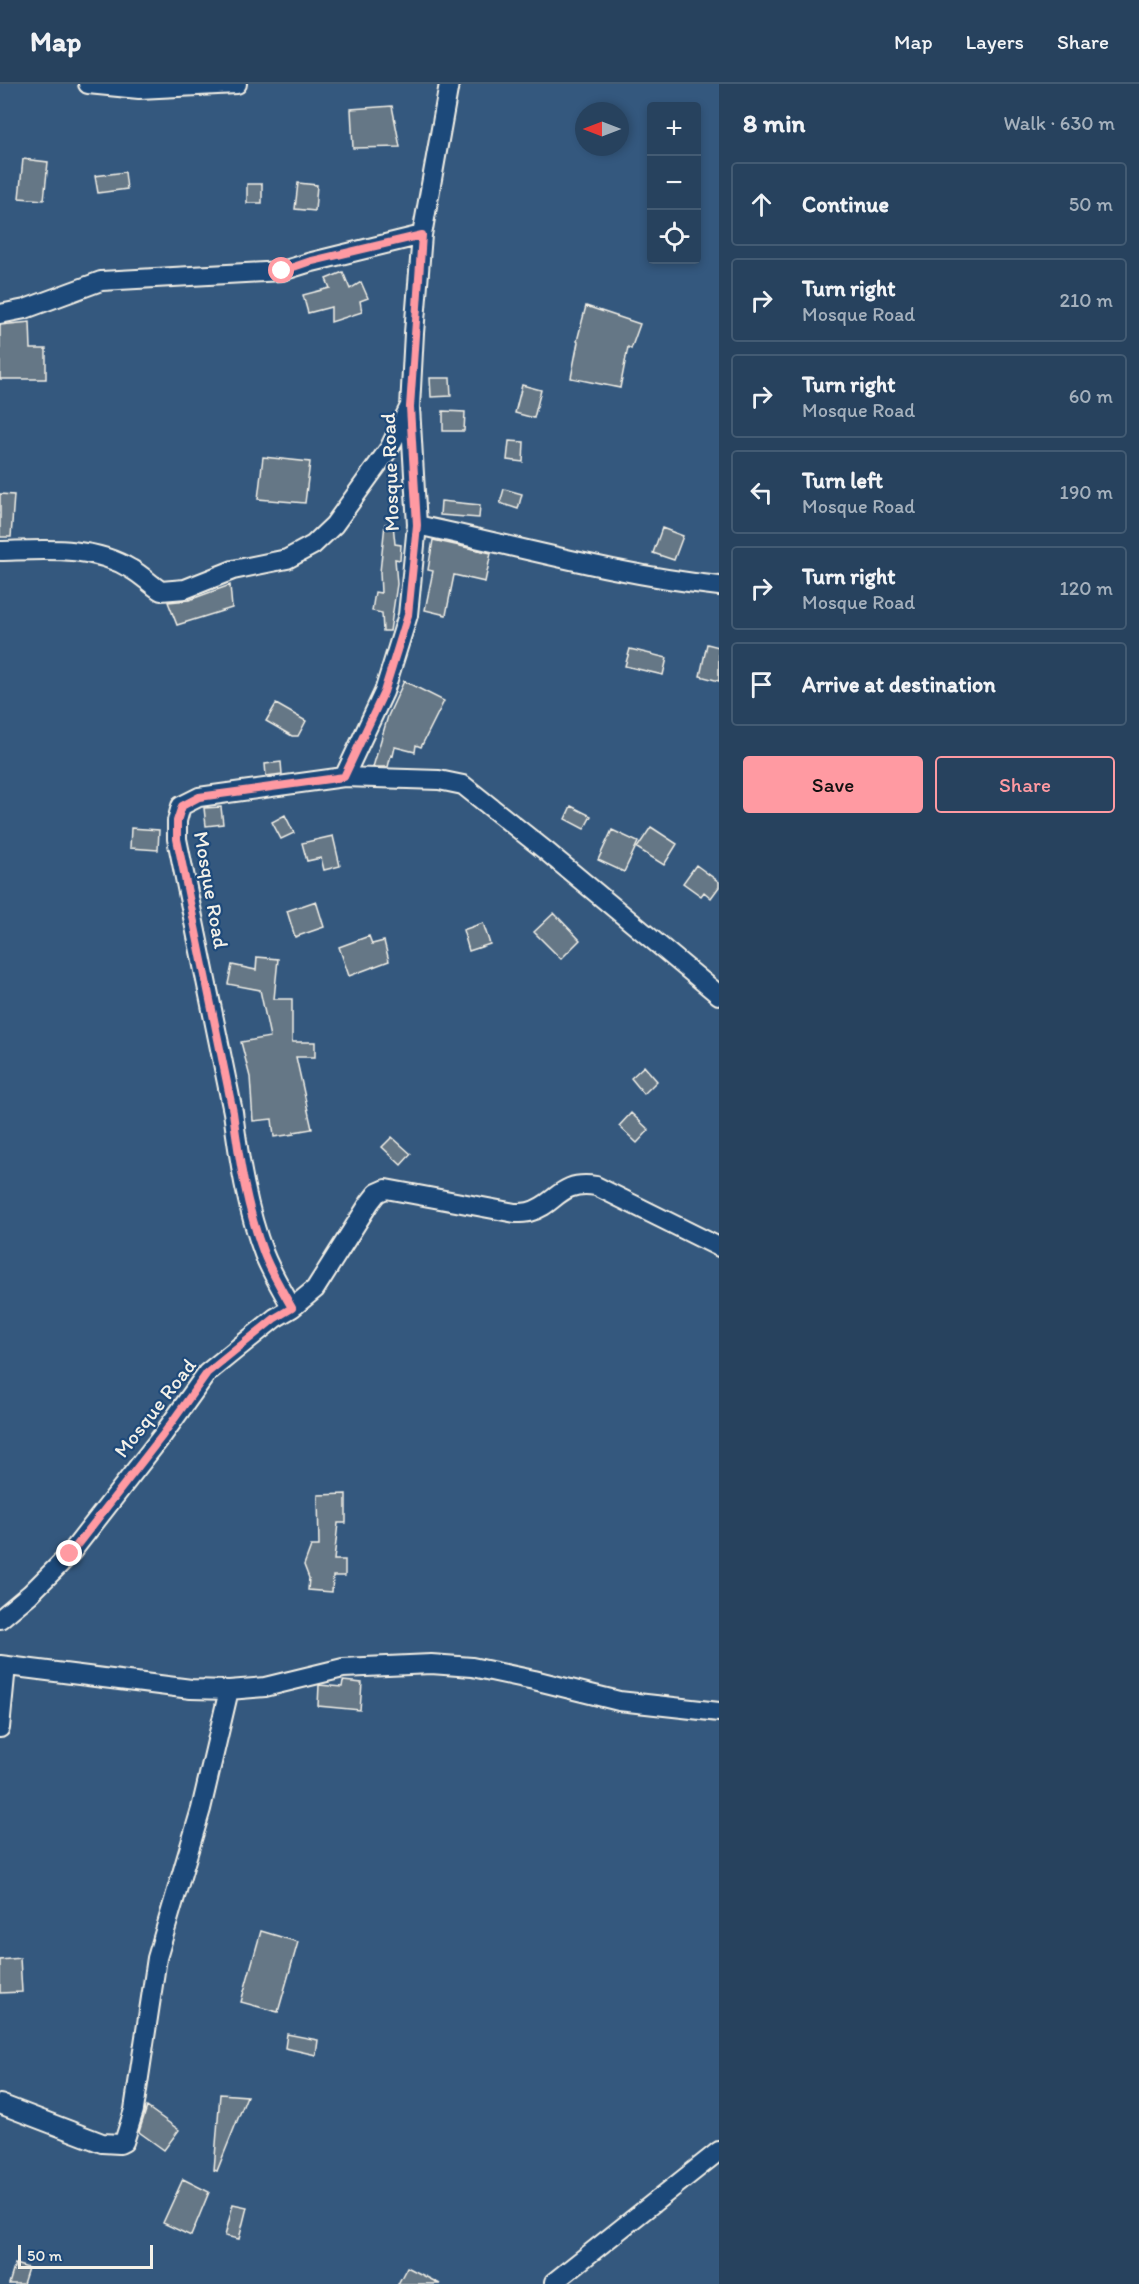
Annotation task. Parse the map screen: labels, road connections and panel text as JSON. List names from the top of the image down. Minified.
{"streets":{"street":["Mosque Road"]},"scale_bar":"50 m","north":"left","page":{"header":"Map","nav":["Map","Layers","Share"],"heading":["8 min","Walk · 630 m"],"map_buttons":["+","−"],"list":[["Continue","50 m"],["Turn right","Mosque Road","210 m"],["Turn right","Mosque Road","60 m"],["Turn left","Mosque Road","190 m"],["Turn right","Mosque Road","120 m"],"Arrive at destination"],"buttons":["Save","Share"],"scale":"50 m"}}
